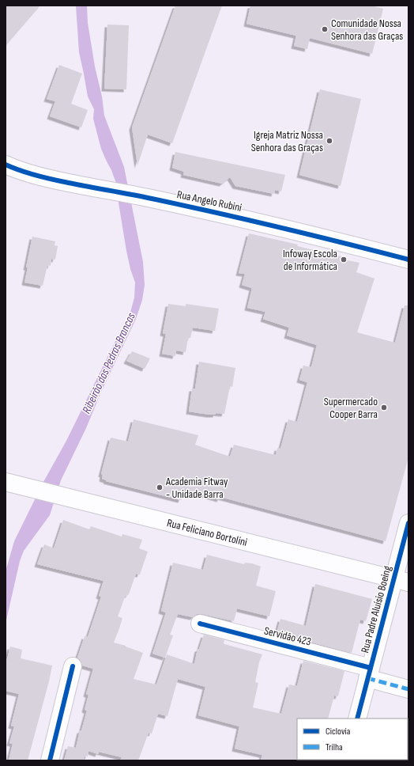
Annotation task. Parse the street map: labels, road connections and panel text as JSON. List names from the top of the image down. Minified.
{"streets":{"main road":["Rua Angelo Rubini","Rua Feliciano Bortolini","Rua Padre Aluísio Boeing","Servidão 423"]},"crossings":[["Rua Feliciano Bortolini","Rua Padre Aluísio Boeing"],["Rua Padre Aluísio Boeing","Servidão 423"]],"water":["Ribeirão das Pedras Brancas"],"places":["Comunidade Nossa Senhora das Graças","Igreja Matriz Nossa Senhora das Graças","Infoway Escola de Informática","Supermercado Cooper Barra","Academia Fitway - Unidade Barra"],"legend":["Ciclovia","Trilha"]}
